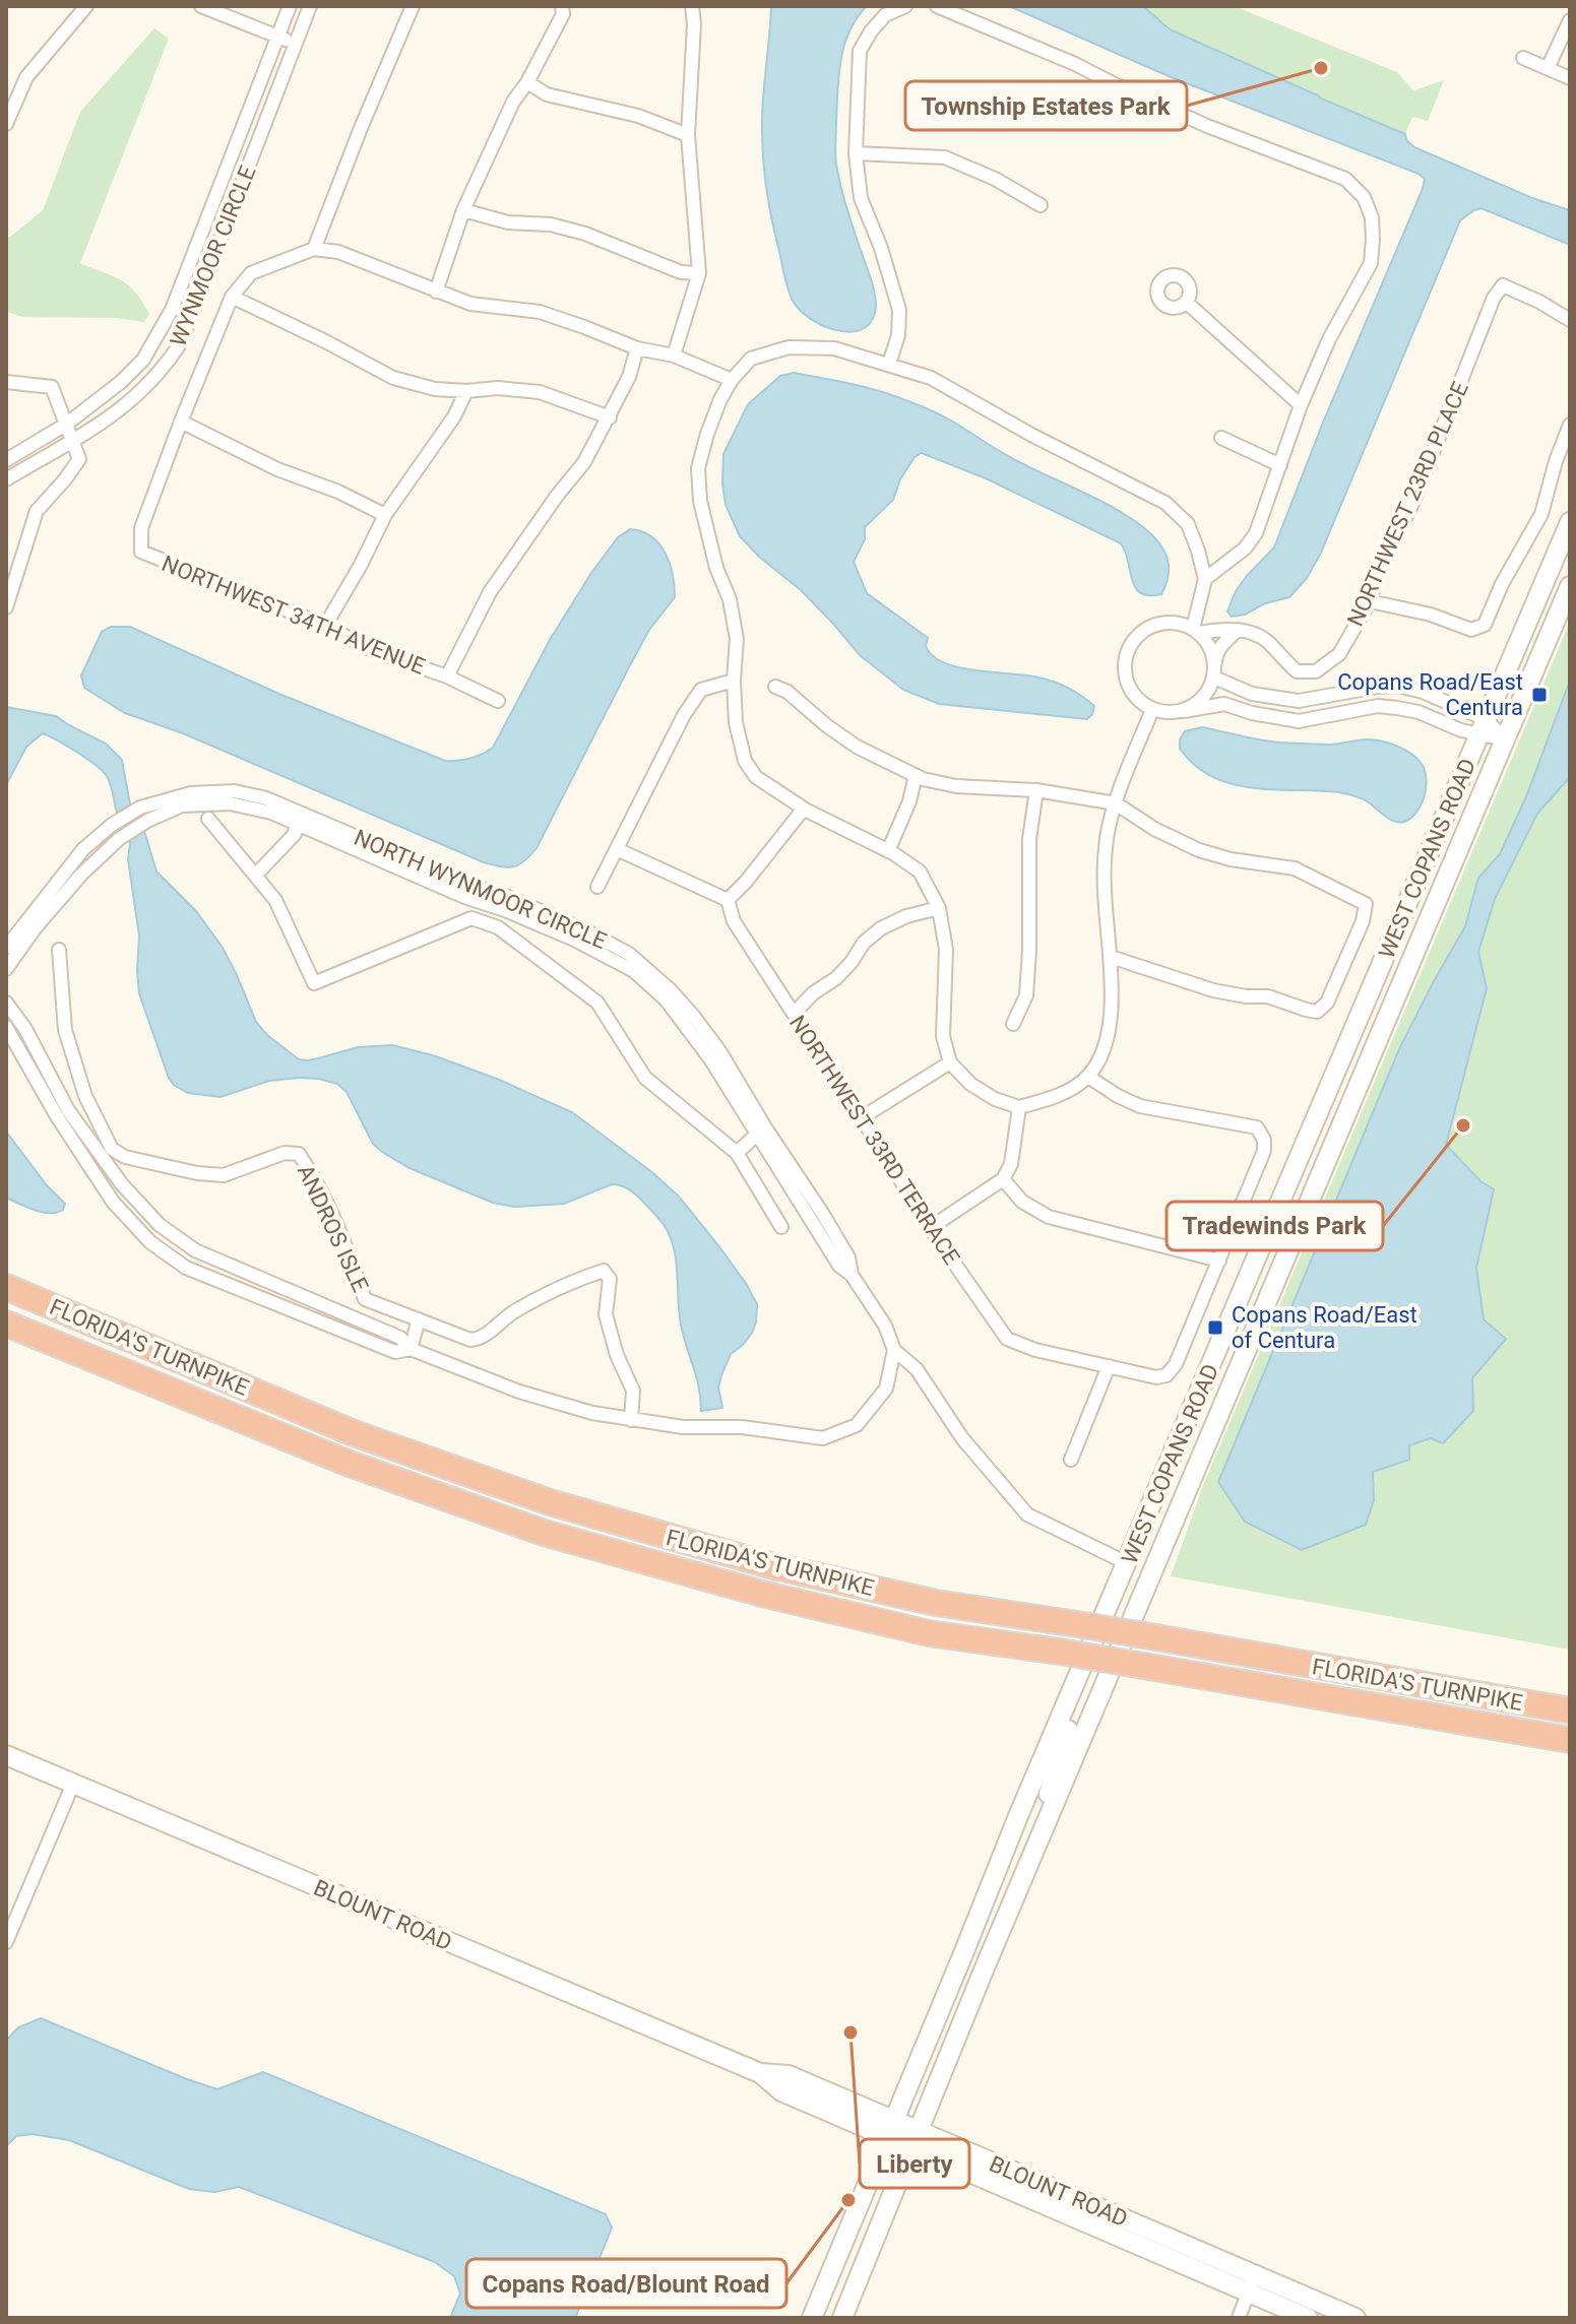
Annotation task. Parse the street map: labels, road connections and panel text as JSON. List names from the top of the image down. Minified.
{"streets":{"highway":["FLORIDA'S TURNPIKE"],"main road":["WEST COPANS ROAD","BLOUNT ROAD"],"street":["WYNMOOR CIRCLE","NORTHWEST 23RD PLACE","NORTHWEST 34TH AVENUE","NORTH WYNMOOR CIRCLE","NORTHWEST 33RD TERRACE","ANDROS ISLE"]},"crossings":[["WEST COPANS ROAD","NORTH WYNMOOR CIRCLE"],["WEST COPANS ROAD","BLOUNT ROAD"]],"places":{"other":["Township Estates Park","Tradewinds Park","Liberty","Copans Road/Blount Road"],"transit":["Copans Road/East Centura","Copans Road/East of Centura"]}}
